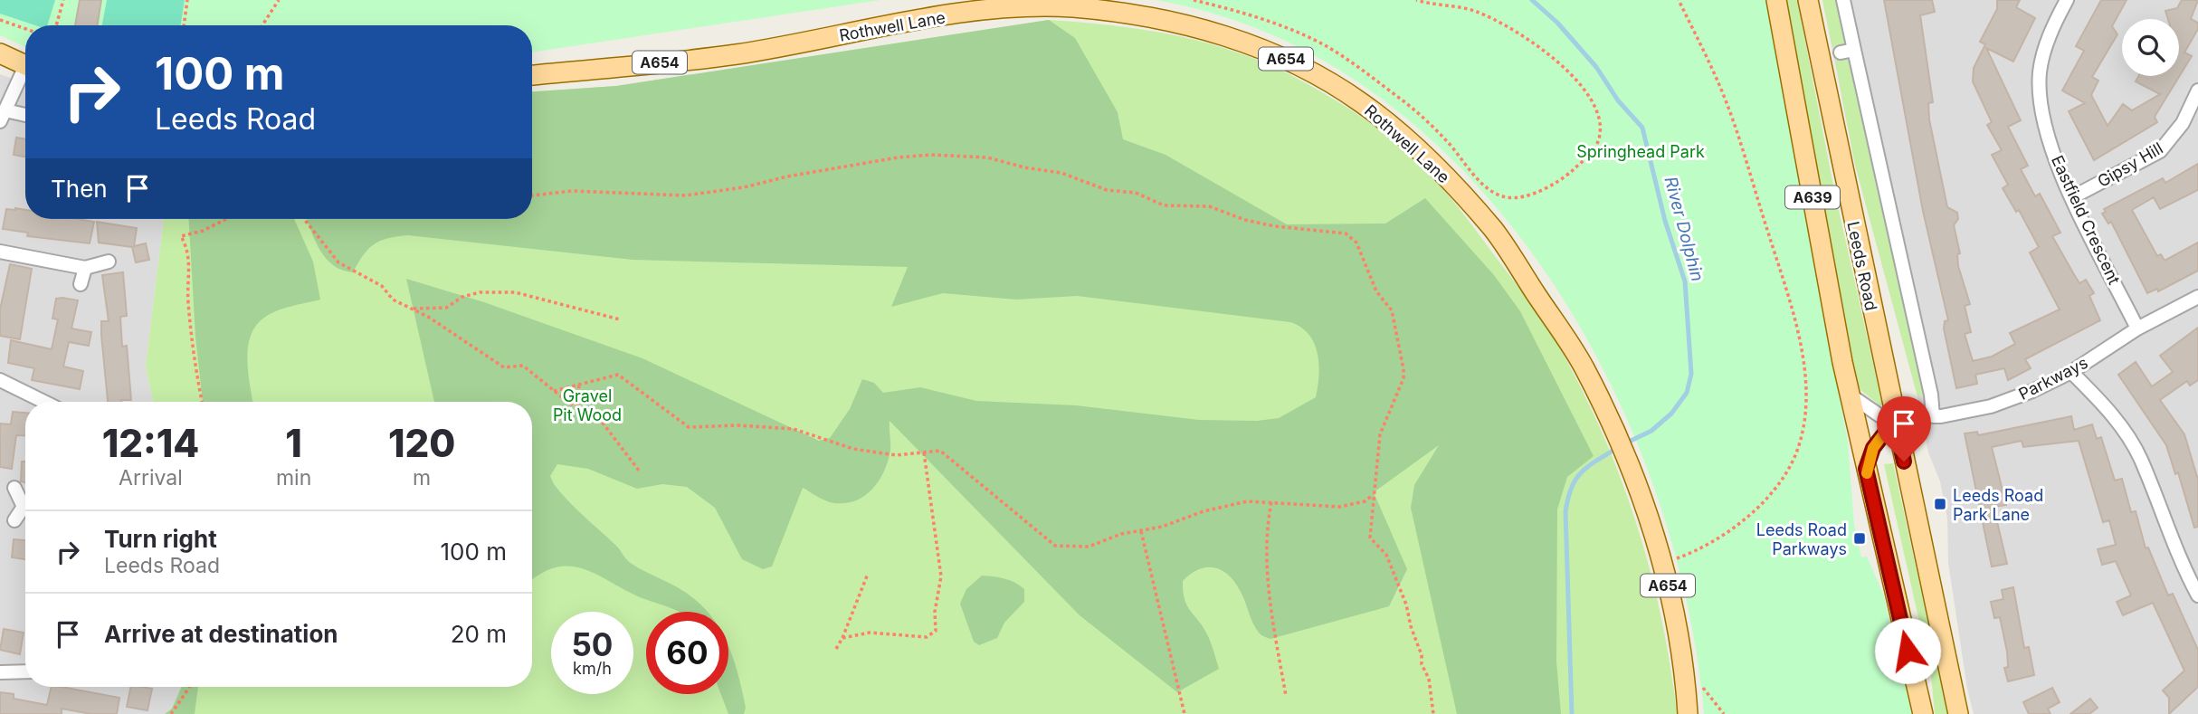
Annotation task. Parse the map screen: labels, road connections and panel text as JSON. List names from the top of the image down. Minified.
{"streets":{"main road":["Rothwell Lane","A654","A639","Leeds Road"],"street":["Gipsy Hill","Eastfield Crescent","Parkways"]},"crossings":[["Gipsy Hill","Eastfield Crescent"],["Eastfield Crescent","Parkways"],["Leeds Road","Parkways"]],"water":["River Dolphin"],"parks":["Springhead Park","Gravel Pit Wood"],"places":{"transit":["Leeds Road Park Lane","Leeds Road Parkways"]},"page":{"turn":["100 m","Leeds Road"],"then":"Then","eta":["12:14","Arrival","1","min","120","m"],"list":[{"name":"Turn right","note":"Leeds Road","value":"100 m"},{"name":"Arrive at destination","value":"20 m"}],"speed":"50 km/h","limit":"60"}}
